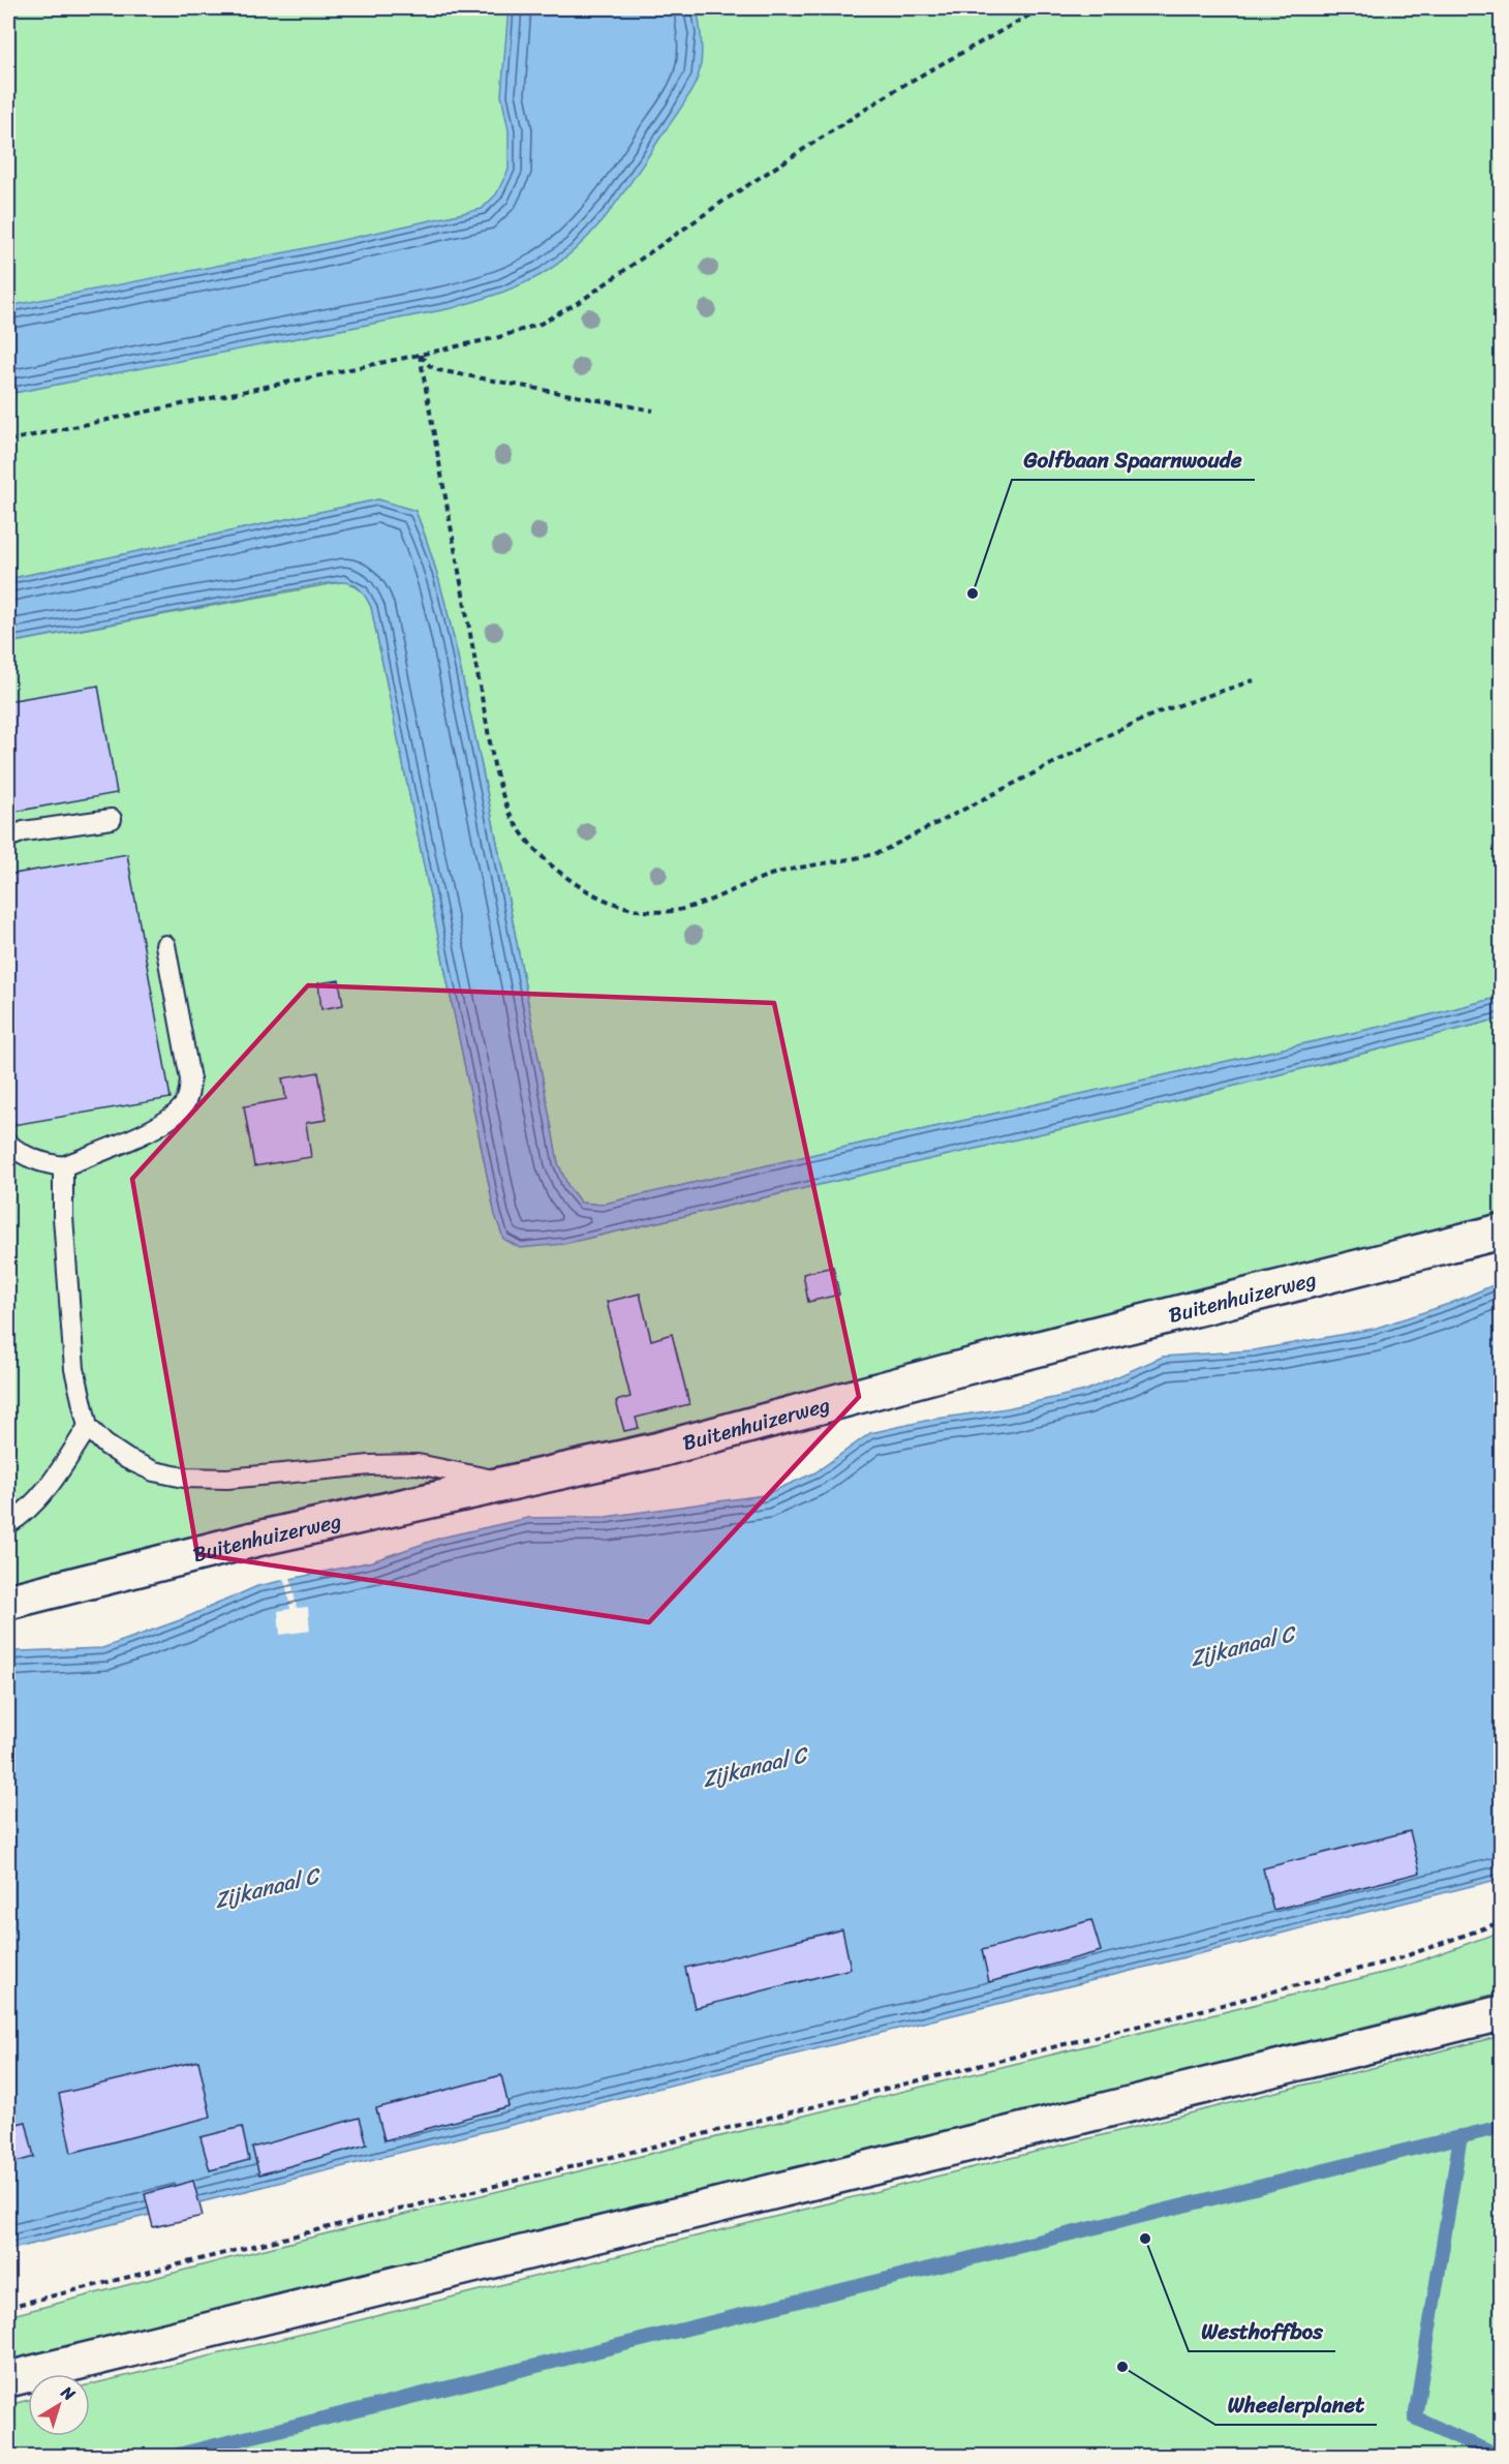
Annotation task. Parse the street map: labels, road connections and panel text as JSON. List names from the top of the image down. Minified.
{"streets":{"street":["Buitenhuizerweg"]},"water":["Zijkanaal C"],"places":["Golfbaan Spaarnwoude","Westhoffbos","Wheelerplanet"],"north":"top right"}
